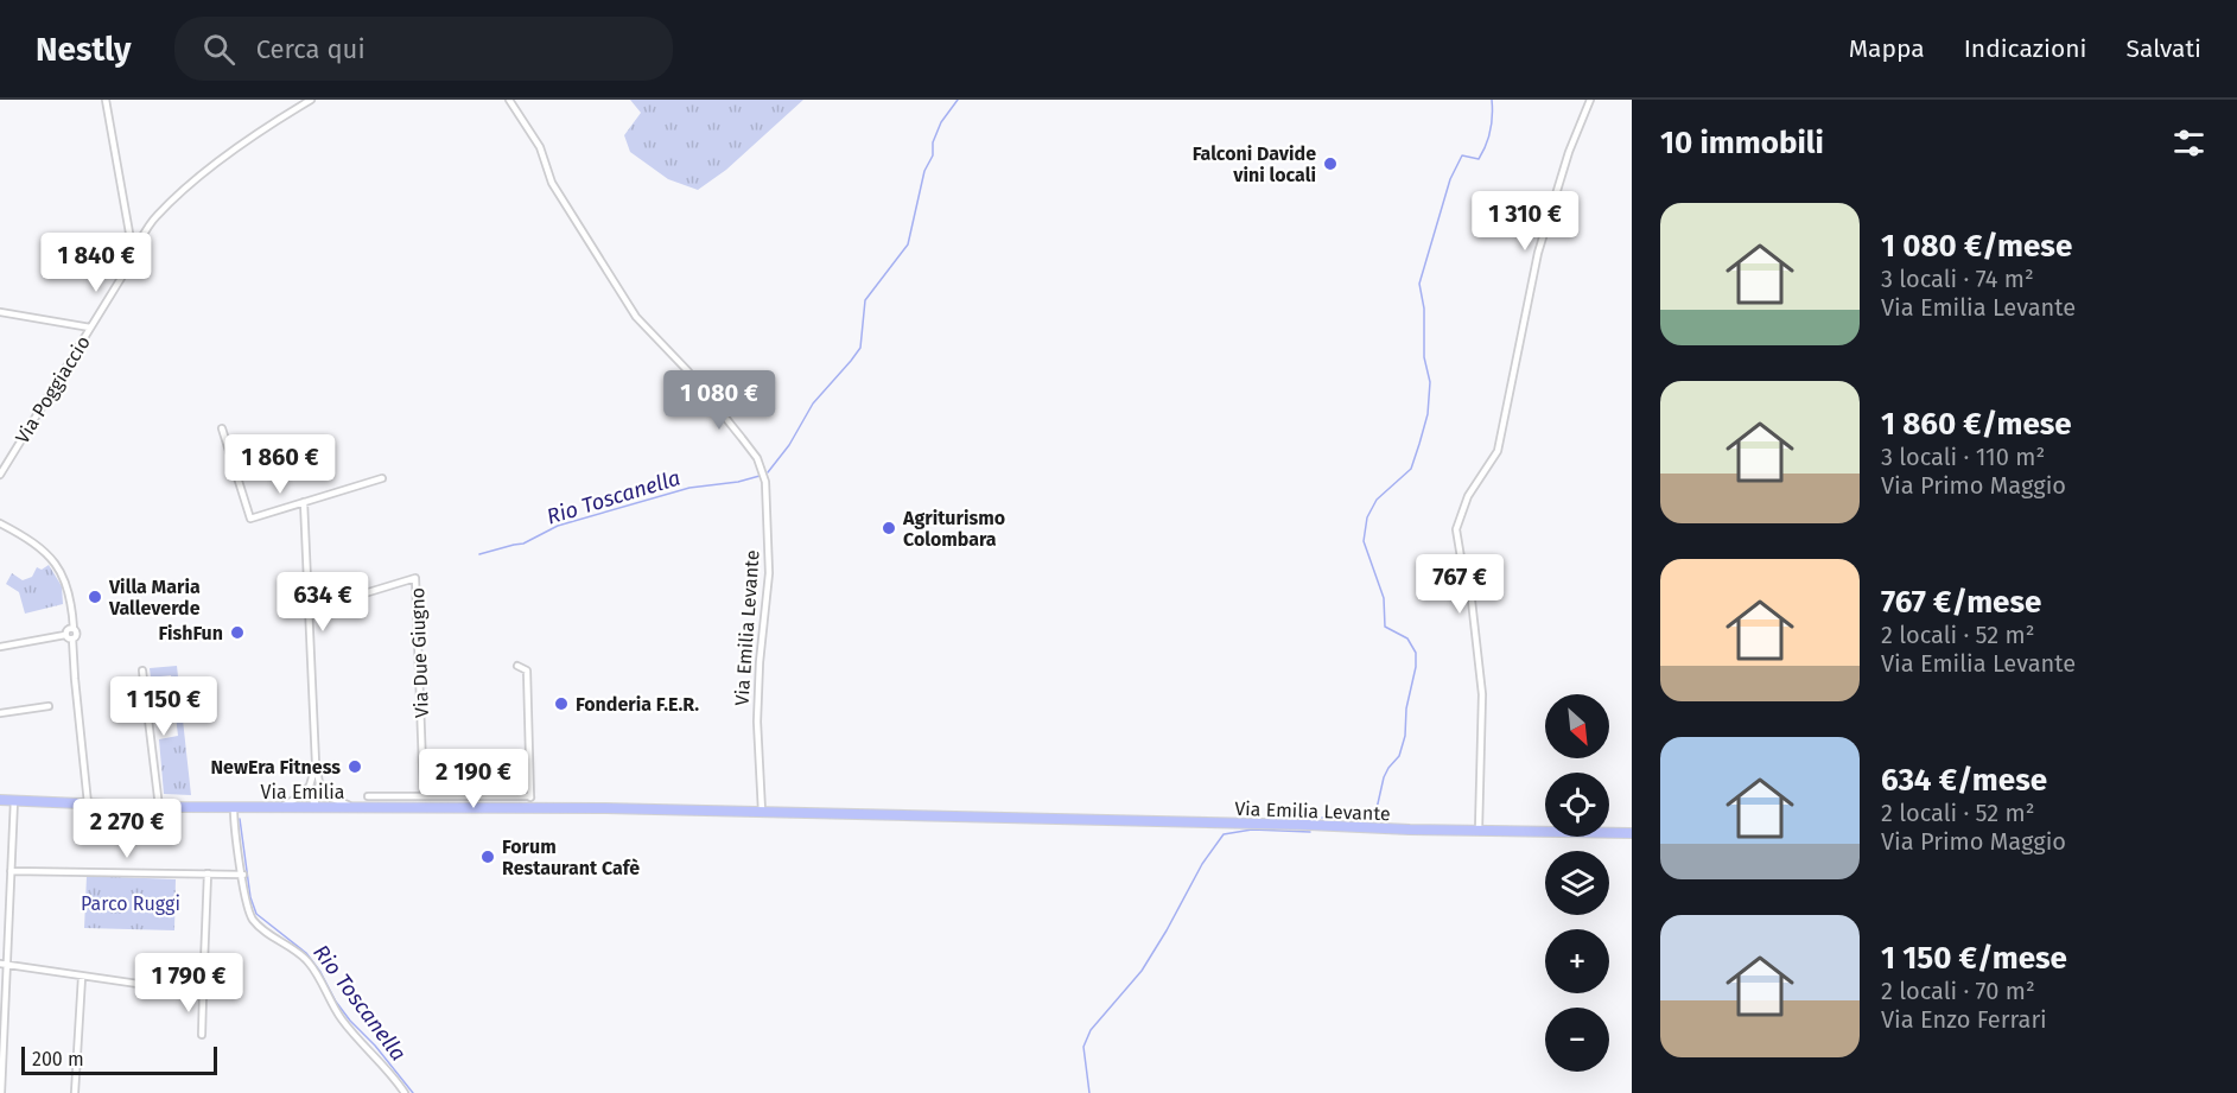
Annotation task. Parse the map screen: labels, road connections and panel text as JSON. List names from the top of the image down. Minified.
{"streets":{"main road":["Via Emilia Levante","Via Emilia"],"street":["Via Poggiaccio","Via Due Giugno"]},"crossings":[["Via Emilia Levante","Via Emilia"]],"water":["Rio Toscanella"],"parks":["Parco Ruggi"],"places":["Falconi Davide vini locali","Agriturismo Colombara","Villa Maria Valleverde","FishFun","Fonderia F.E.R.","NewEra Fitness","Forum Restaurant Cafè"],"scale_bar":"200 m","north":"bottom right","page":{"header":"Nestly","search":"Cerca qui","nav":["Mappa","Indicazioni","Salvati"],"heading":"10 immobili","list":[{"name":"1 080 €/mese","note":"3 locali · 74 m² · Via Emilia Levante"},{"name":"1 860 €/mese","note":"3 locali · 110 m² · Via Primo Maggio"},{"name":"767 €/mese","note":"2 locali · 52 m² · Via Emilia Levante"},{"name":"634 €/mese","note":"2 locali · 52 m² · Via Primo Maggio"},{"name":"1 150 €/mese","note":"2 locali · 70 m² · Via Enzo Ferrari"}],"price":["1 310 €","1 840 €","1 080 €","1 860 €","767 €","634 €","1 150 €","2 190 €","2 270 €","1 790 €"],"map_buttons":["+","−"],"scale":"200 m"}}
